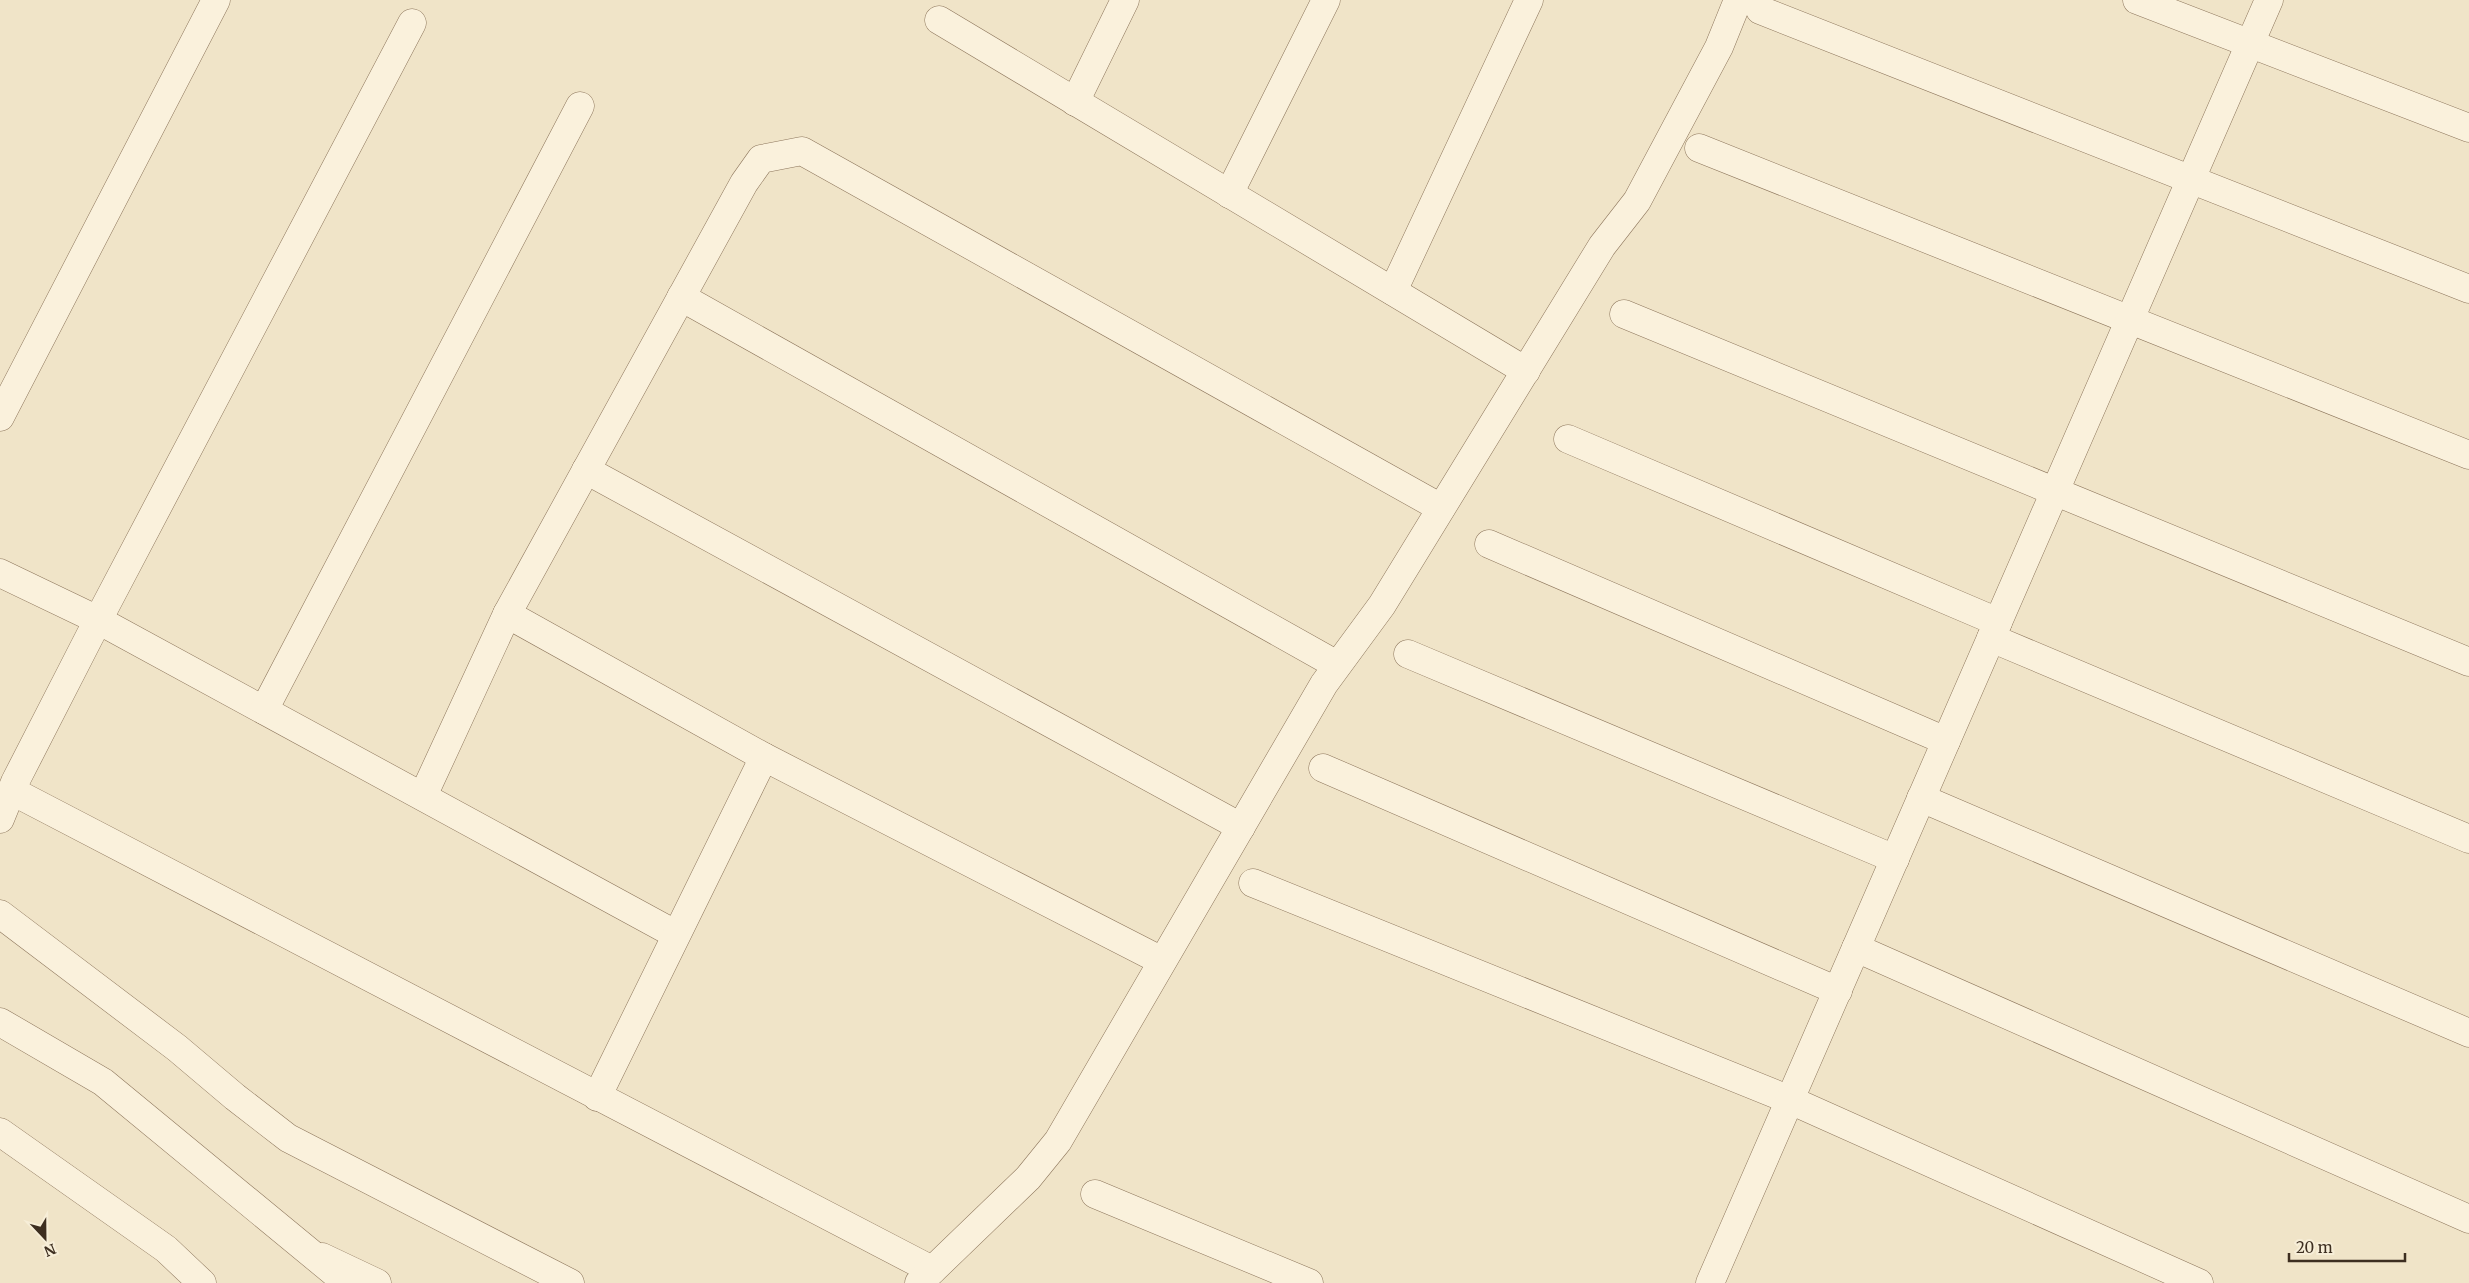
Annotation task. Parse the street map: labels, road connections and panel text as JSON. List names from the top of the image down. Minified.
{"scale_bar":"20 m","north":"bottom"}
